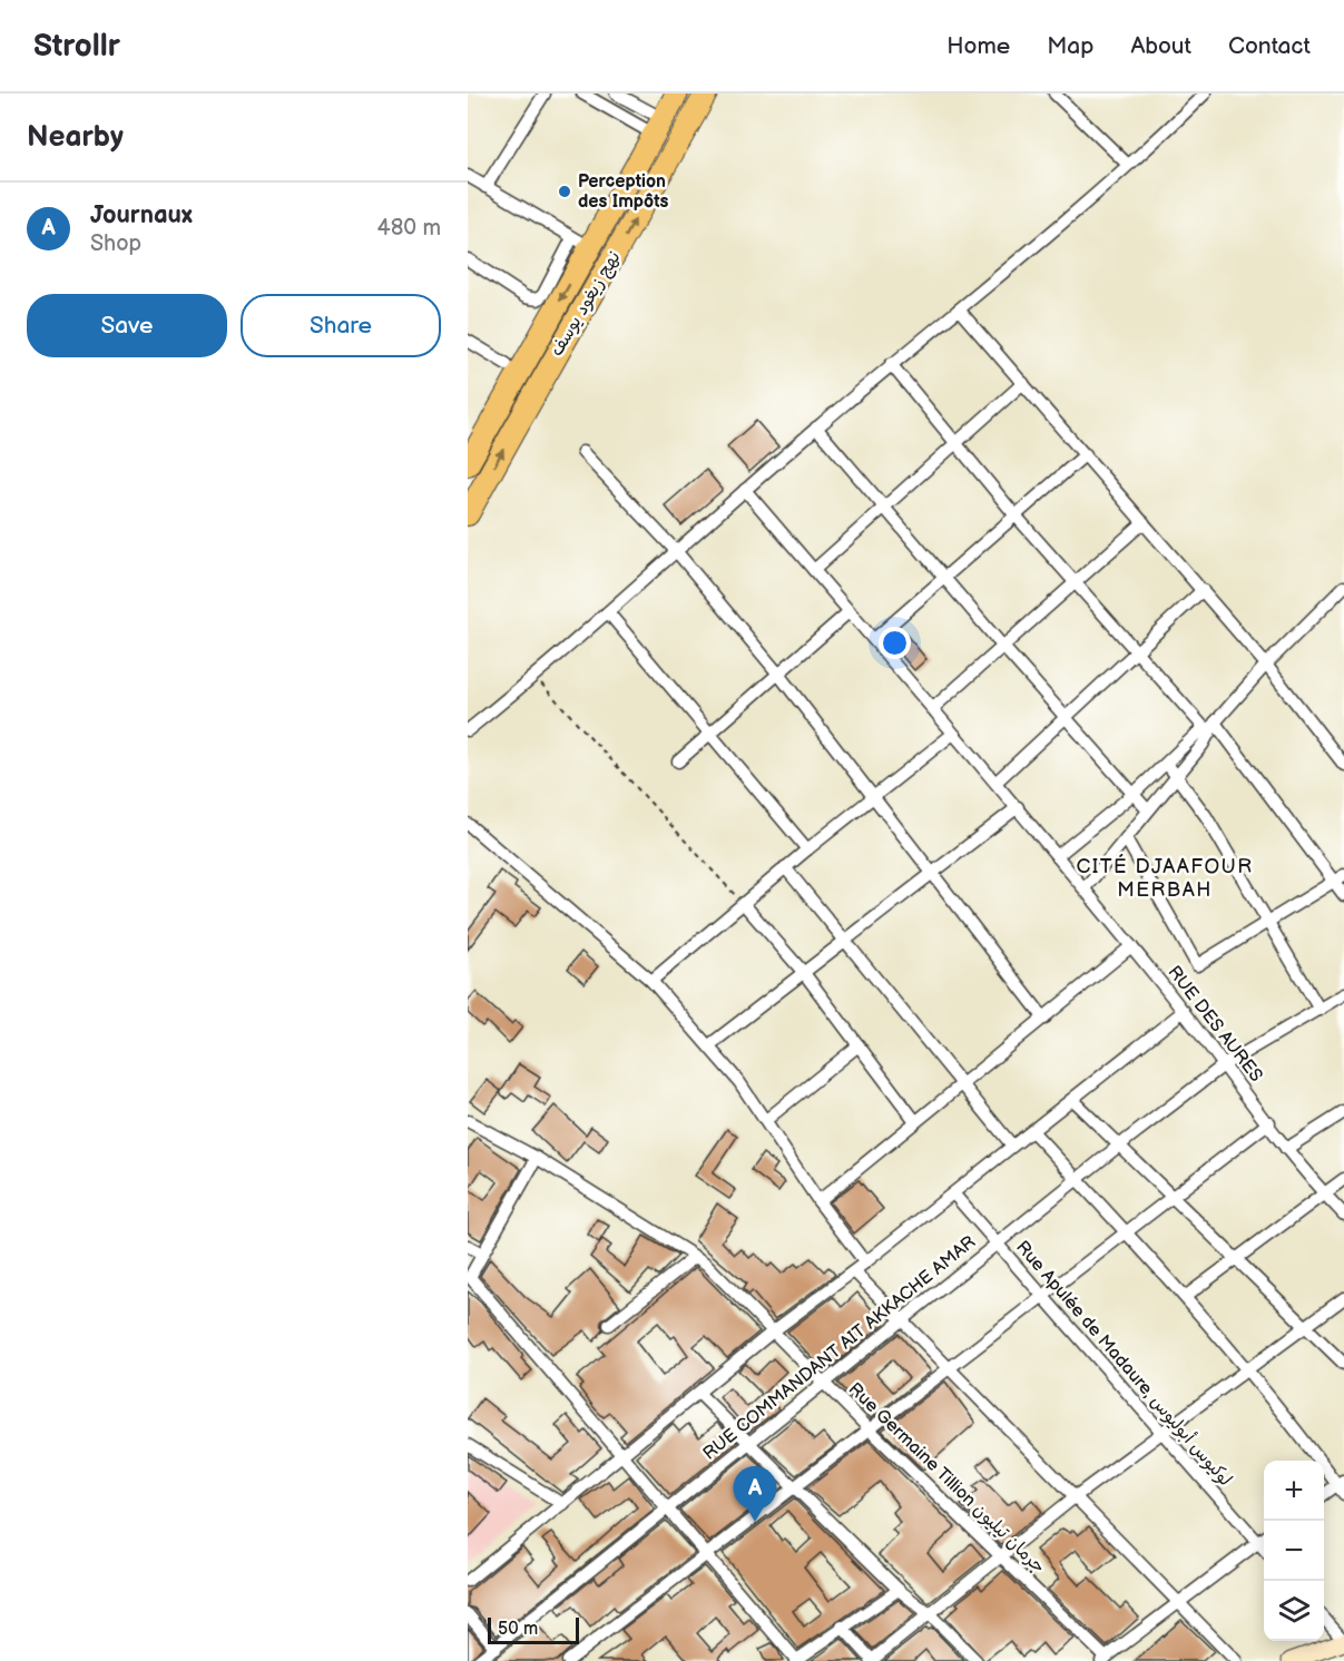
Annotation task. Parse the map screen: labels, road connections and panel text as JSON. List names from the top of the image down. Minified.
{"streets":{"highway":["نهج زيغود يوسف"],"street":["RUE DES AURES","RUE COMMANDANT AIT AKKACHE AMAR","Rue Apulée de Madaure, لوكيوس أبوليوس","Rue Germaine Tillion جرمان تيليون"]},"crossings":[["RUE DES AURES","RUE COMMANDANT AIT AKKACHE AMAR"],["RUE COMMANDANT AIT AKKACHE AMAR","Rue Apulée de Madaure, لوكيوس أبوليوس"],["RUE COMMANDANT AIT AKKACHE AMAR","Rue Germaine Tillion جرمان تيليون"]],"districts":["CITÉ DJAAFOUR MERBAH"],"places":["Perception des Impôts"],"scale_bar":"50 m","page":{"header":"Strollr","nav":["Home","Map","About","Contact"],"heading":"Nearby","list":[{"mark":"A","name":"Journaux","note":"Shop","value":"480 m"}],"buttons":["Save","Share"],"map_buttons":["+","−"],"pins":"A","scale":"50 m"}}
